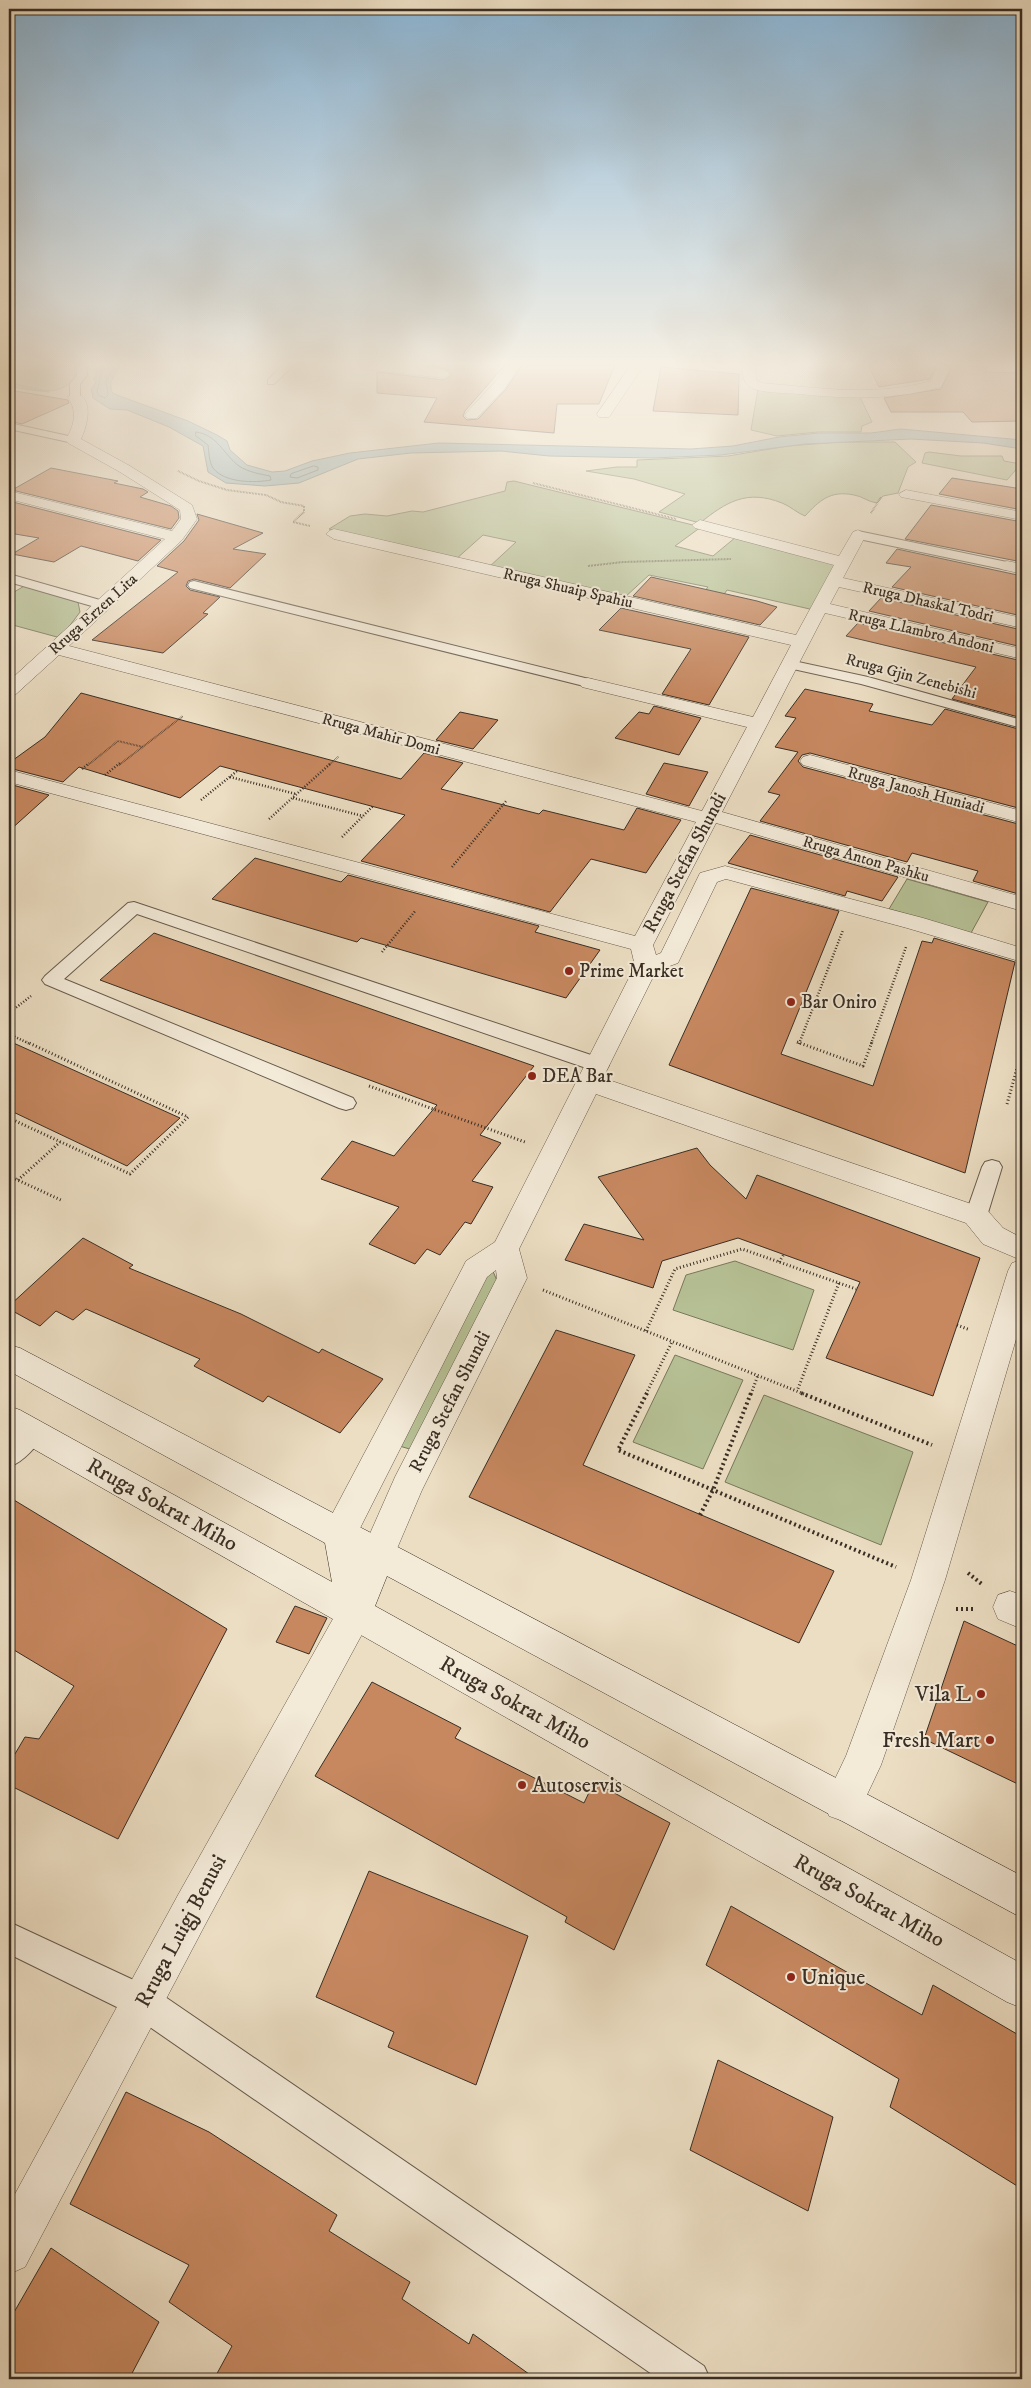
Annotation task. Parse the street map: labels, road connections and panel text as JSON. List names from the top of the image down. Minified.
{"streets":{"street":["Rruga Shuaip Spahiu","Rruga Dhaskal Todri","Rruga Erzen Lita","Rruga Llambro Andoni","Rruga Mahir Domi","Rruga Janosh Huniadi","Rruga Anton Pashku","Rruga Stefan Shundi","Rruga Sokrat Miho","Rruga Luigj Benusi"],"lane":["Rruga Gjin Zenebishi"]},"crossings":[["Rruga Shuaip Spahiu","Rruga Stefan Shundi"],["Rruga Dhaskal Todri","Rruga Stefan Shundi"],["Rruga Erzen Lita","Rruga Mahir Domi"],["Rruga Llambro Andoni","Rruga Stefan Shundi"],["Rruga Gjin Zenebishi","Rruga Stefan Shundi"],["Rruga Mahir Domi","Rruga Anton Pashku"],["Rruga Mahir Domi","Rruga Stefan Shundi"],["Rruga Anton Pashku","Rruga Stefan Shundi"],["Rruga Stefan Shundi","Rruga Sokrat Miho"],["Rruga Stefan Shundi","Rruga Luigj Benusi"],["Rruga Sokrat Miho","Rruga Luigj Benusi"]],"places":["Prime Market","Bar Oniro","DEA Bar","Vila L","Fresh Mart","Autoservis","Unique"]}
